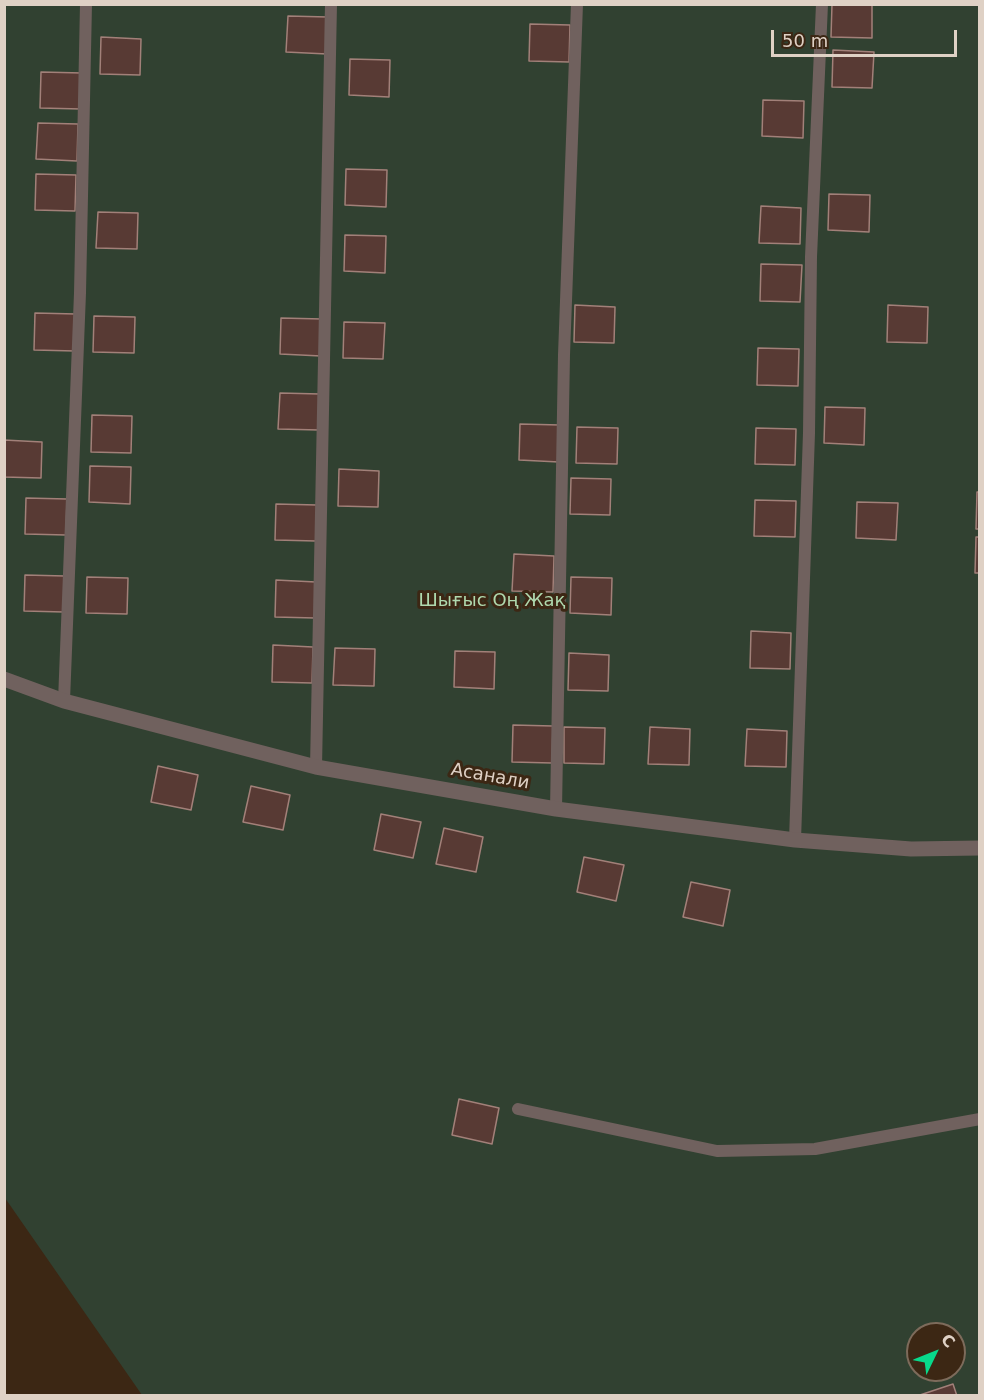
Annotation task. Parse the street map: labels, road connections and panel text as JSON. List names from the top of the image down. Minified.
{"streets":{"street":["Асанали"]},"parks":["Шығыс Оң Жақ"],"scale_bar":"50 m","north":"top right"}
